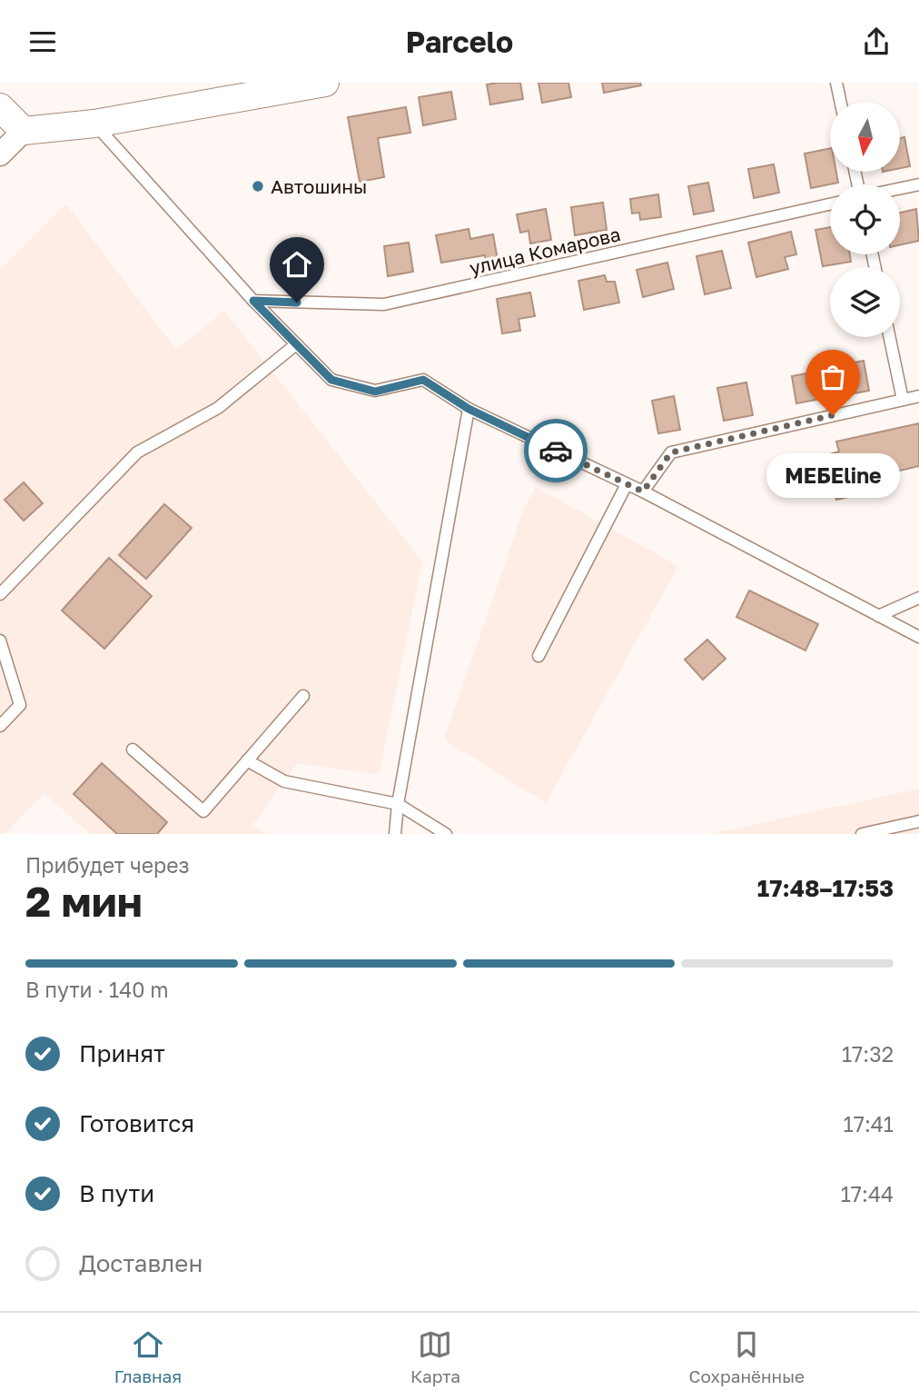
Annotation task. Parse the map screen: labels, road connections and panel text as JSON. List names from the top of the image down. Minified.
{"streets":{"lane":["улица Комарова"]},"places":["Автошины","МЕБЕline"],"north":"bottom","page":{"header":"Parcelo","bubble":"МЕБЕline","heading":["2 мин","Прибудет через","17:48–17:53"],"bar":"В пути · 140 m","list":[["Принят","17:32"],["Готовится","17:41"],["В пути","17:44"],"Доставлен"],"tabs":["Главная","Карта","Сохранённые"]}}
